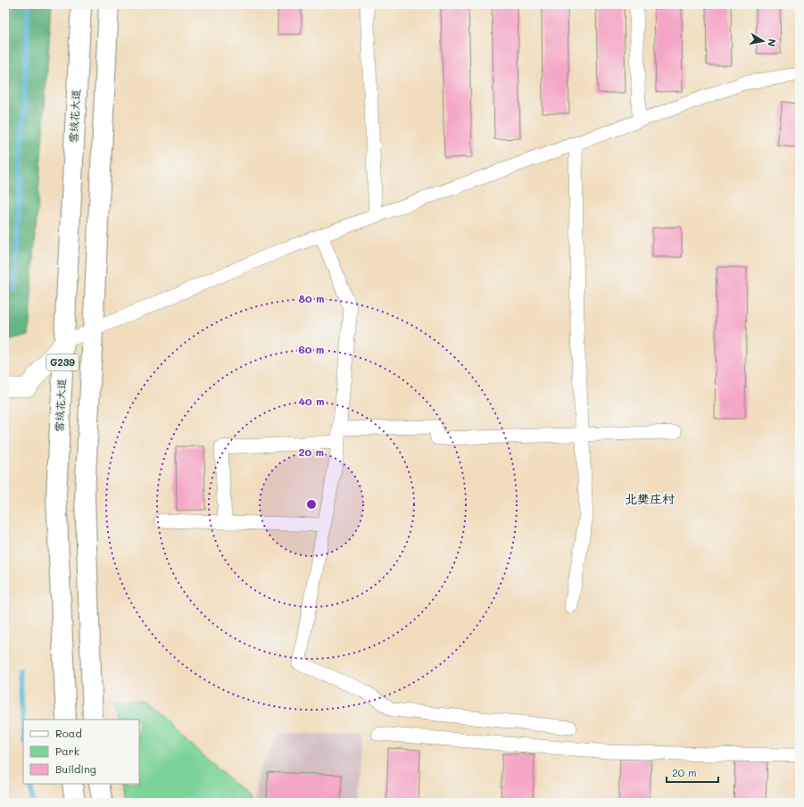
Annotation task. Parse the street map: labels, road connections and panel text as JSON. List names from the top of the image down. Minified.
{"streets":{"highway":["雪绒花大道","G239"]},"districts":["北樊庄村"],"legend":["Road","Park","Building"],"scale_bar":"20 m","north":"right","rings":["80 m","60 m","40 m","20 m"]}
